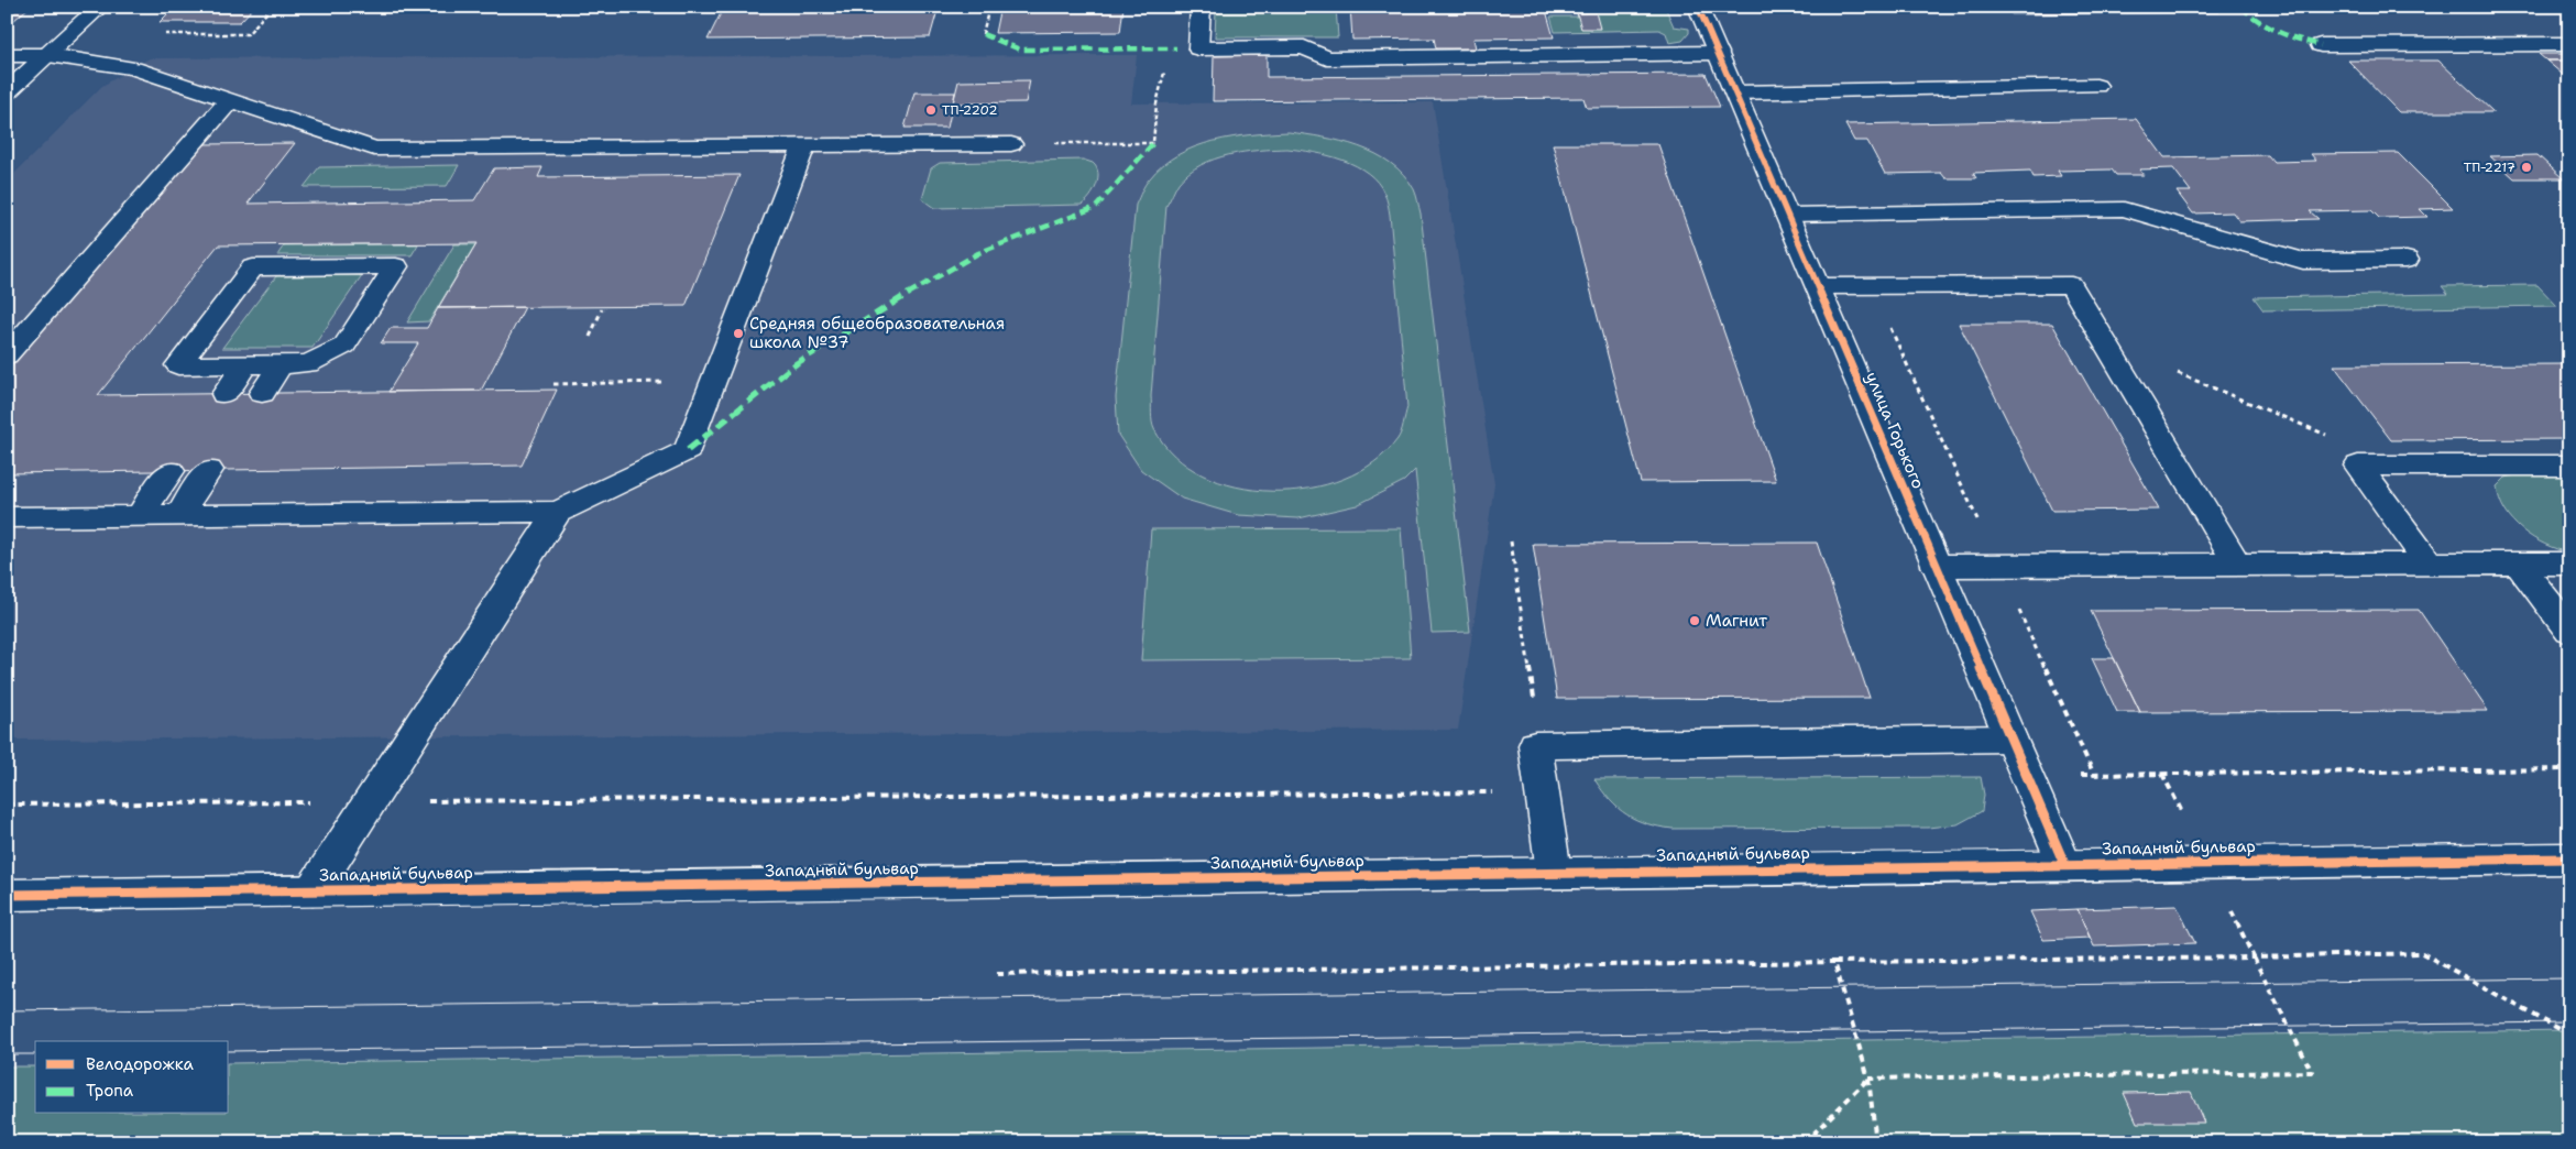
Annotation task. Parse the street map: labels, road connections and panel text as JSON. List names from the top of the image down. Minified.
{"streets":{"street":["улица Горького","Западный бульвар"]},"crossings":[["улица Горького","Западный бульвар"]],"places":["ТП-2202","ТП-2217","Средняя общеобразовательная школа №37","Магнит"],"legend":["Велодорожка","Тропа"]}
